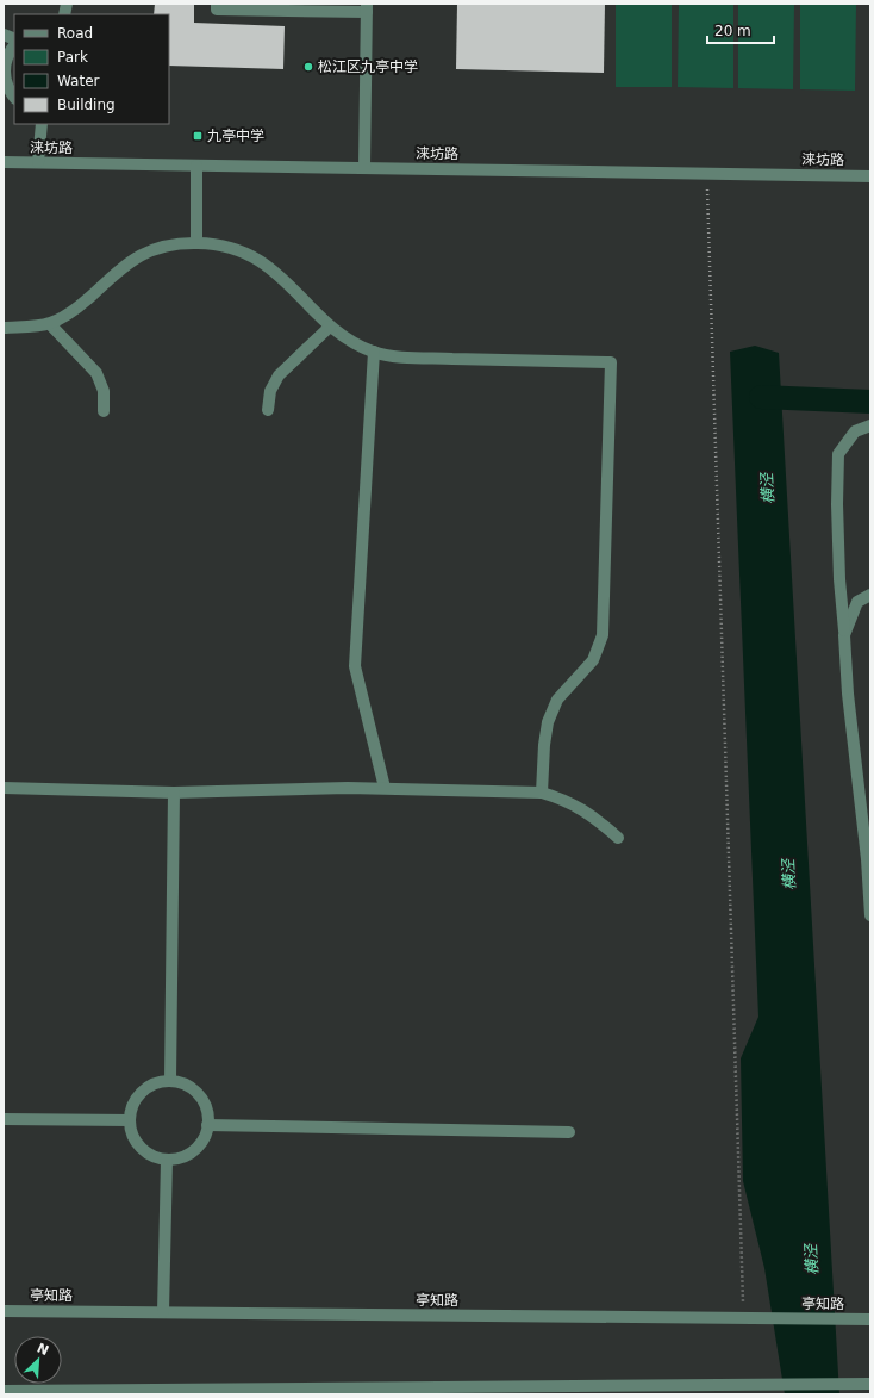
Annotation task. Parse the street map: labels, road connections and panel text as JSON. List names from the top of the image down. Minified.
{"streets":{"street":["涞坊路","亭知路"]},"water":["横泾"],"places":{"other":["松江区九亭中学"],"transit":["九亭中学"]},"legend":["Road","Park","Water","Building"],"scale_bar":"20 m","north":"top right"}
